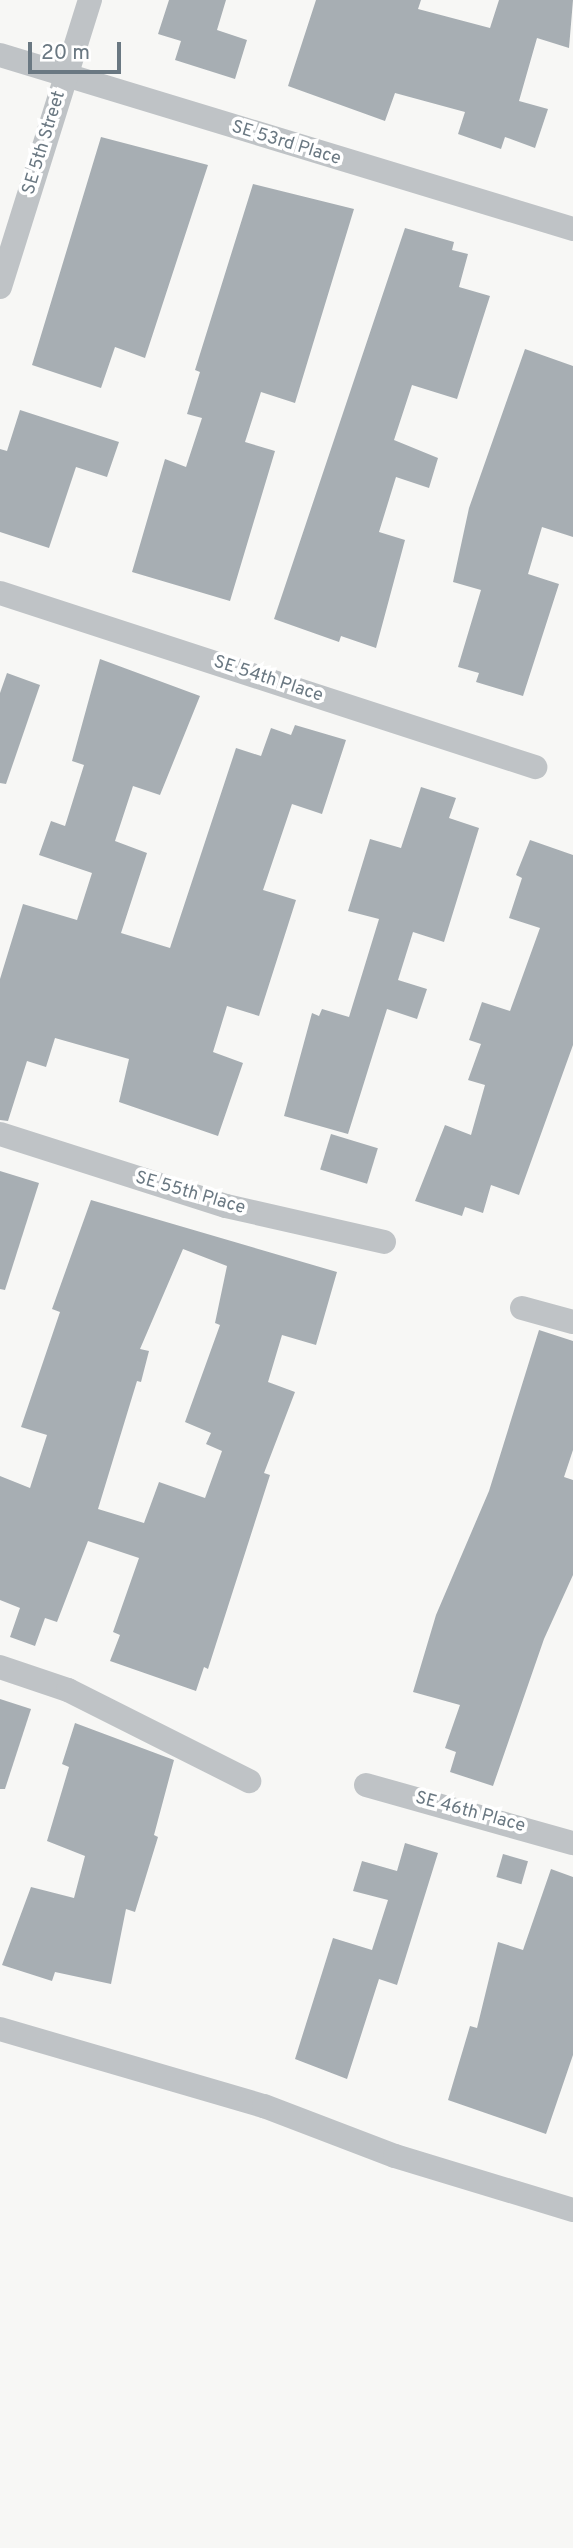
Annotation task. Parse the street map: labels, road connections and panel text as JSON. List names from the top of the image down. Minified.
{"streets":{"street":["SE 5th Street","SE 53rd Place","SE 54th Place","SE 55th Place","SE 46th Place"]},"crossings":[["SE 5th Street","SE 53rd Place"]],"scale_bar":"20 m"}
